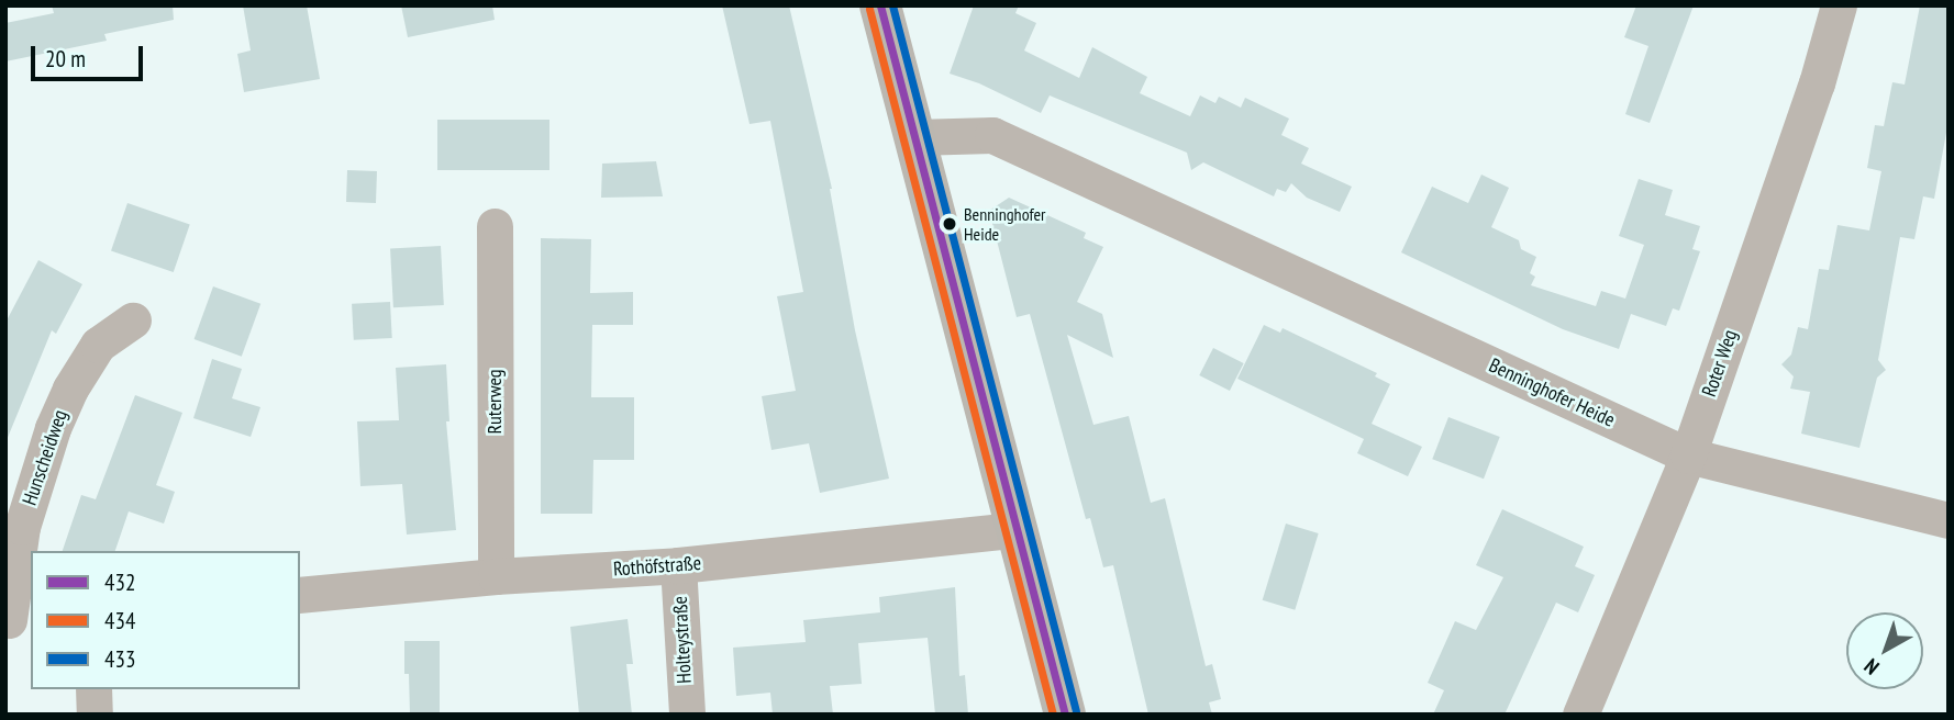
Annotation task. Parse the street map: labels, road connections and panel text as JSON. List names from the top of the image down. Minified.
{"streets":{"street":["Roter Weg","Benninghofer Heide","Ruterweg","Hunscheidweg","Rothöfstraße","Holteystraße"]},"crossings":[["Roter Weg","Benninghofer Heide"],["Ruterweg","Rothöfstraße"],["Rothöfstraße","Holteystraße"]],"places":["Benninghofer Heide"],"lines":["transit line 432","transit line 433","transit line 434"],"legend":["432","434","433"],"scale_bar":"20 m","north":"bottom left"}
